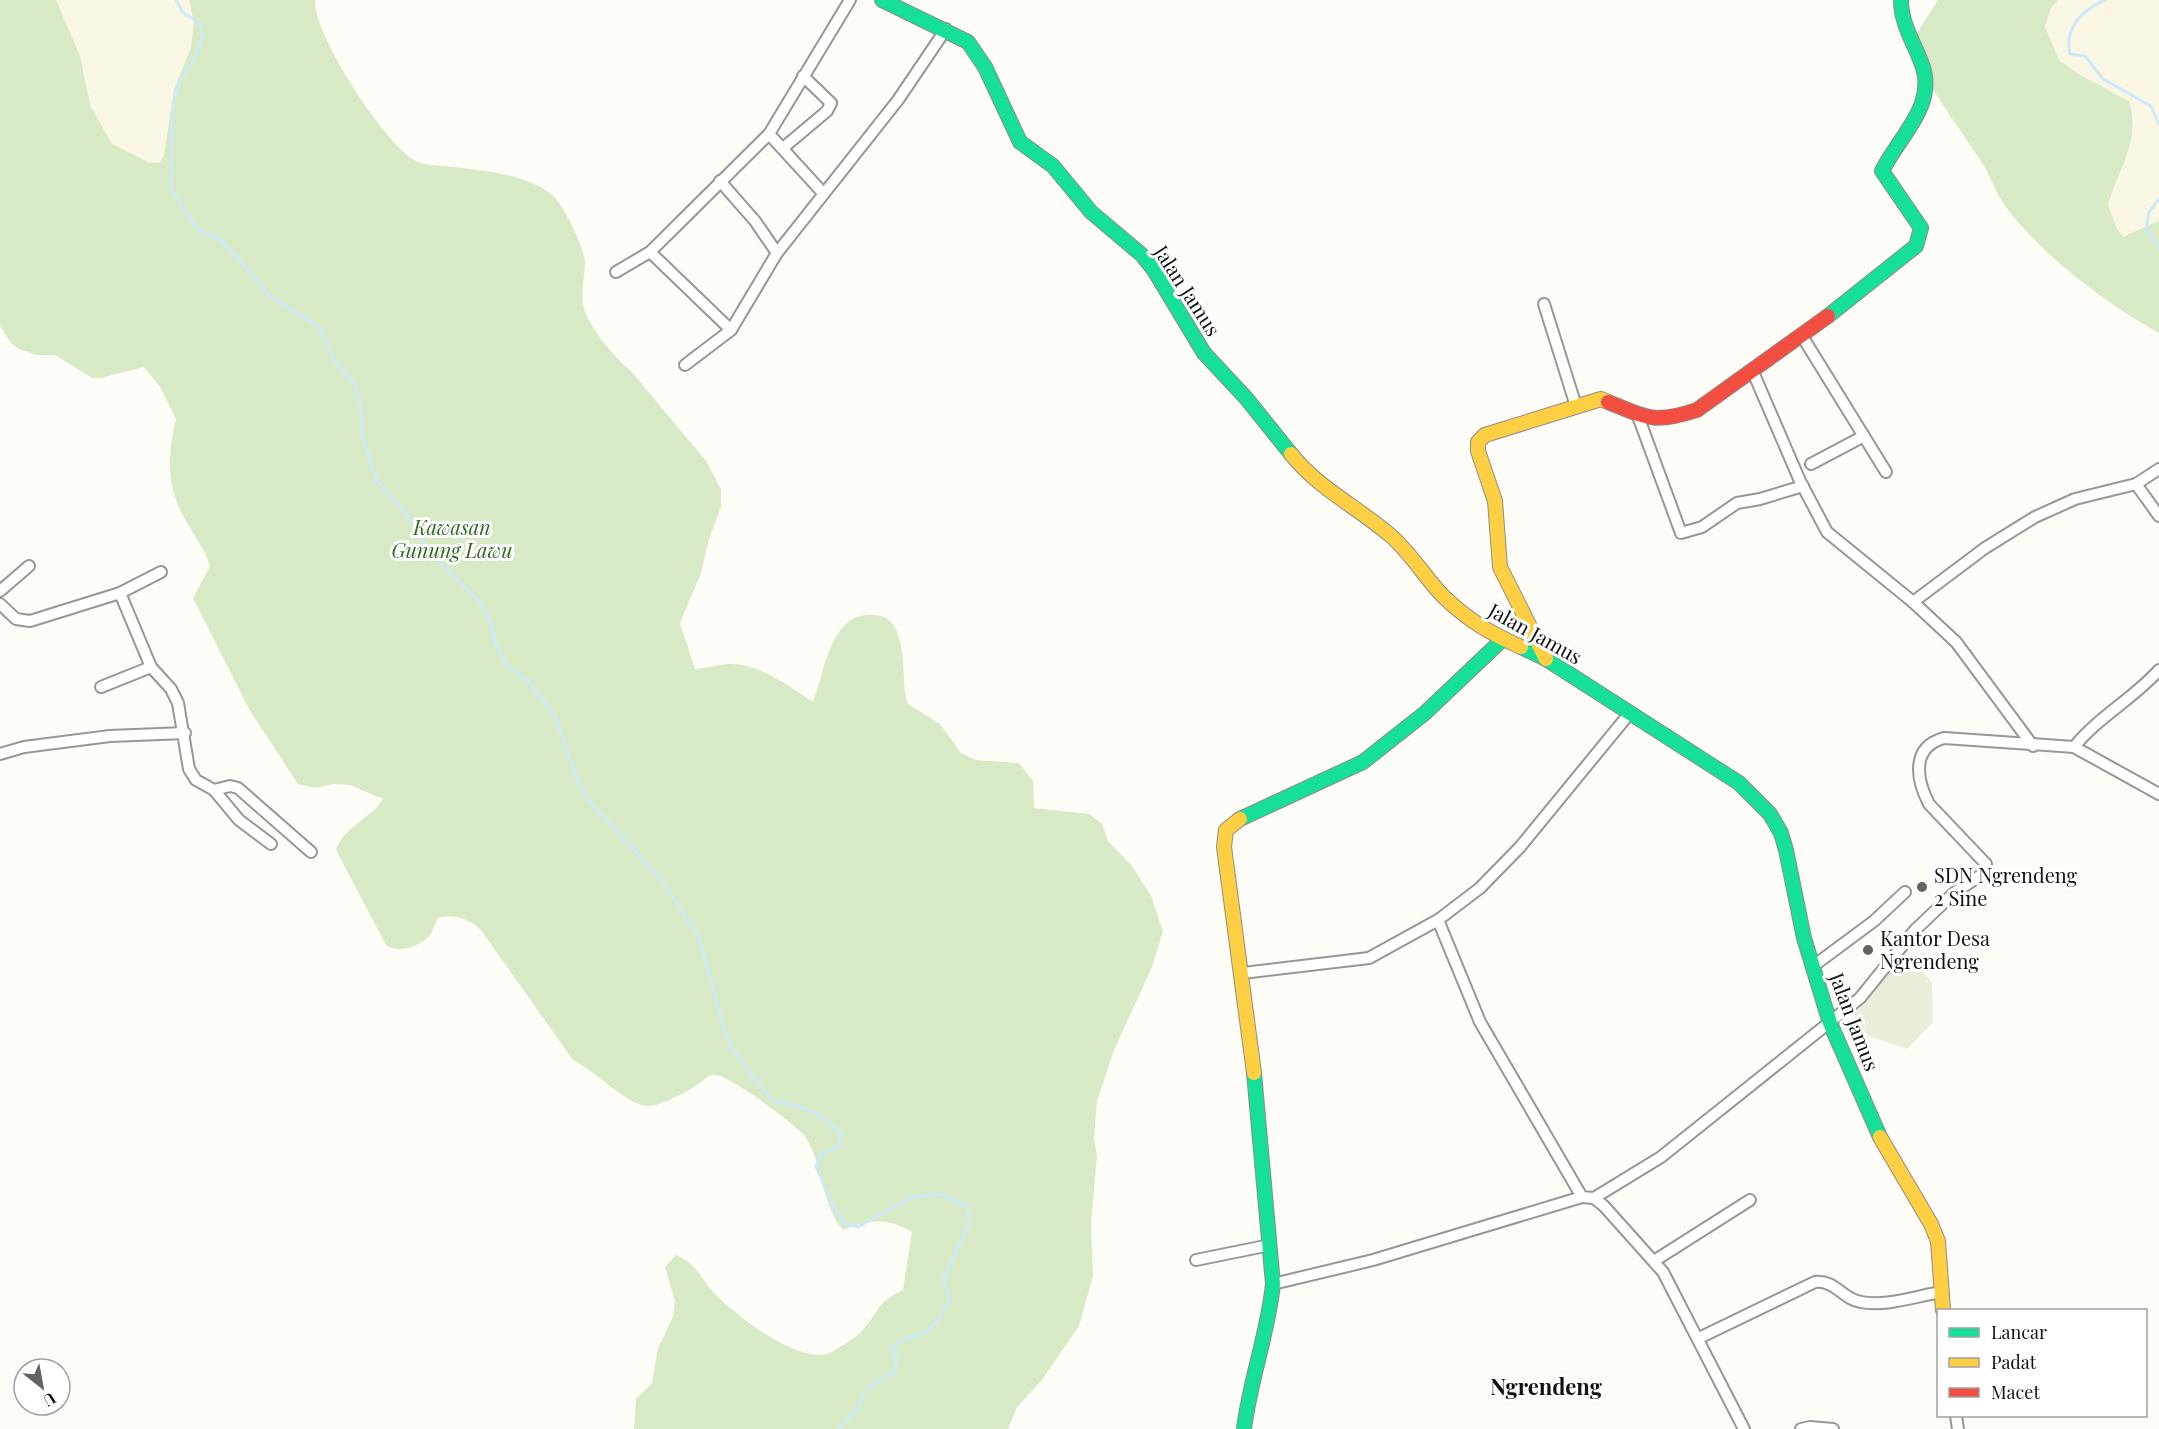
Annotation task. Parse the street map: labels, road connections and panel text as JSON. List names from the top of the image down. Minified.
{"streets":{"street":["Jalan Jamus"]},"districts":["Ngrendeng"],"parks":["Kawasan Gunung Lawu"],"places":["SDN Ngrendeng 2 Sine","Kantor Desa Ngrendeng"],"legend":["Lancar","Padat","Macet"],"north":"bottom right"}
